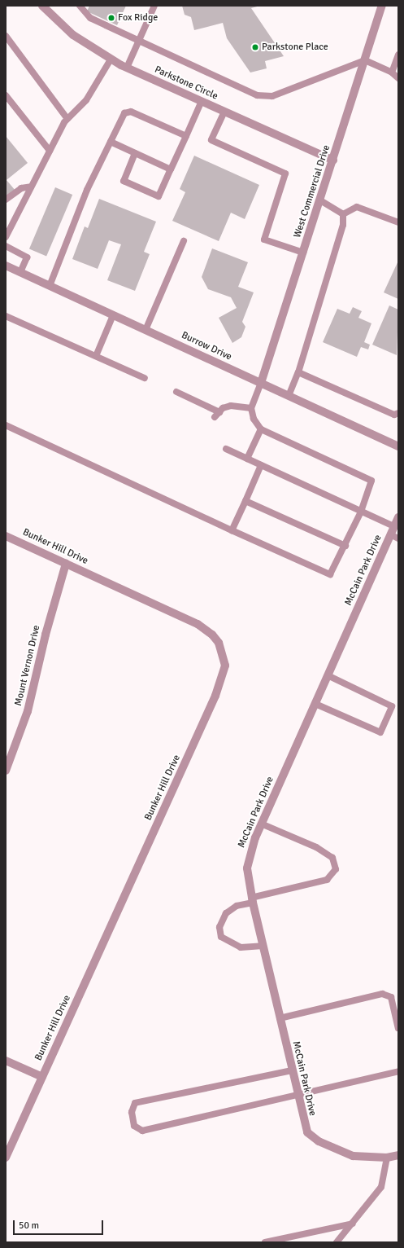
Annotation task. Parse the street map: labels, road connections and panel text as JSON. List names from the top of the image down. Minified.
{"streets":{"street":["Parkstone Circle","West Commercial Drive","Burrow Drive","Bunker Hill Drive","McCain Park Drive","Mount Vernon Drive"]},"crossings":[["Parkstone Circle","West Commercial Drive"],["West Commercial Drive","Burrow Drive"],["Bunker Hill Drive","Mount Vernon Drive"]],"places":["Fox Ridge","Parkstone Place"],"scale_bar":"50 m"}
